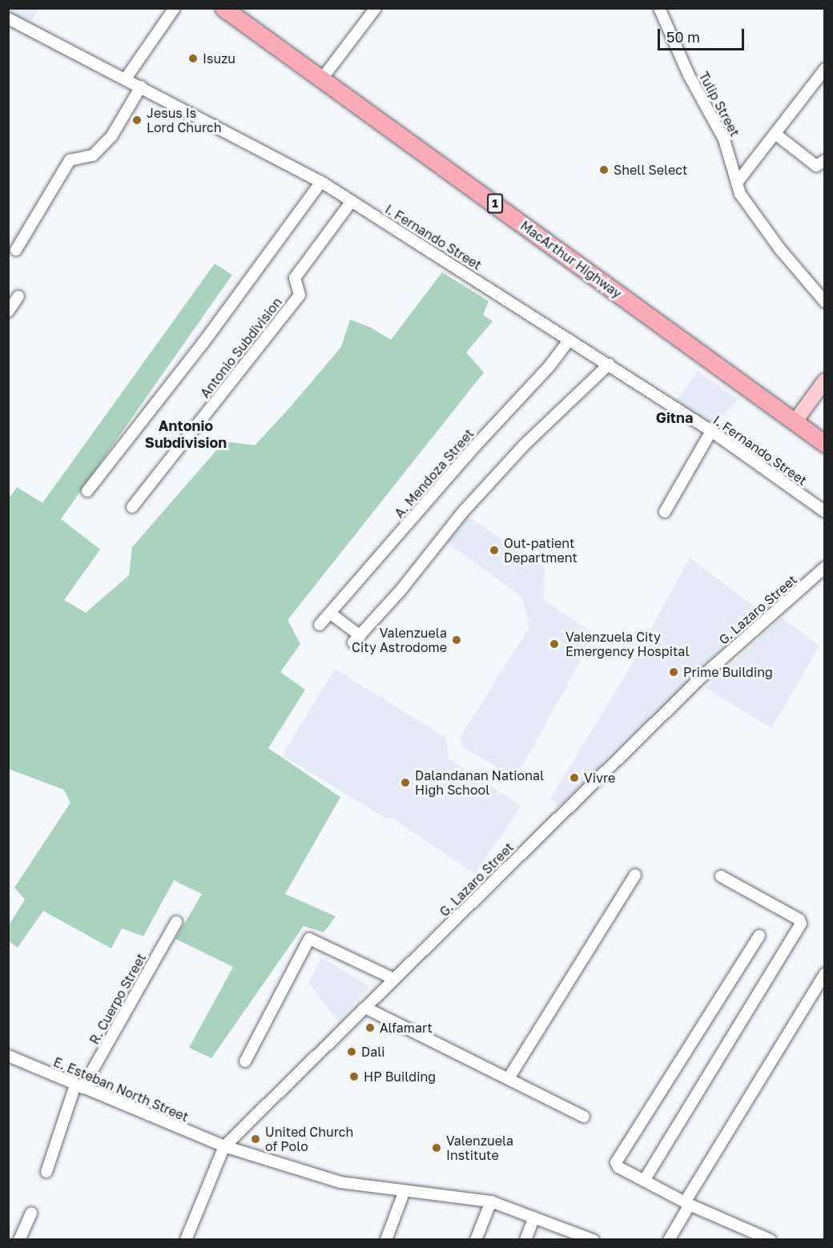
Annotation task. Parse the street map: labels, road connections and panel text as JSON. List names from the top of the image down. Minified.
{"streets":{"highway":["1","MacArthur Highway"],"street":["Tulip Street","I. Fernando Street","Antonio Subdivision","A. Mendoza Street","G. Lazaro Street","R. Cuerpo Street","E. Esteban North Street"]},"crossings":[["I. Fernando Street","Antonio Subdivision"],["I. Fernando Street","A. Mendoza Street"],["G. Lazaro Street","E. Esteban North Street"],["R. Cuerpo Street","E. Esteban North Street"]],"districts":["Gitna","Antonio Subdivision"],"places":["Isuzu","Jesus Is Lord Church","Shell Select","Out-patient Department","Valenzuela City Astrodome","Valenzuela City Emergency Hospital","Prime Building","Vivre","Dalandanan National High School","Alfamart","Dali","HP Building","United Church of Polo","Valenzuela Institute"],"scale_bar":"50 m"}
